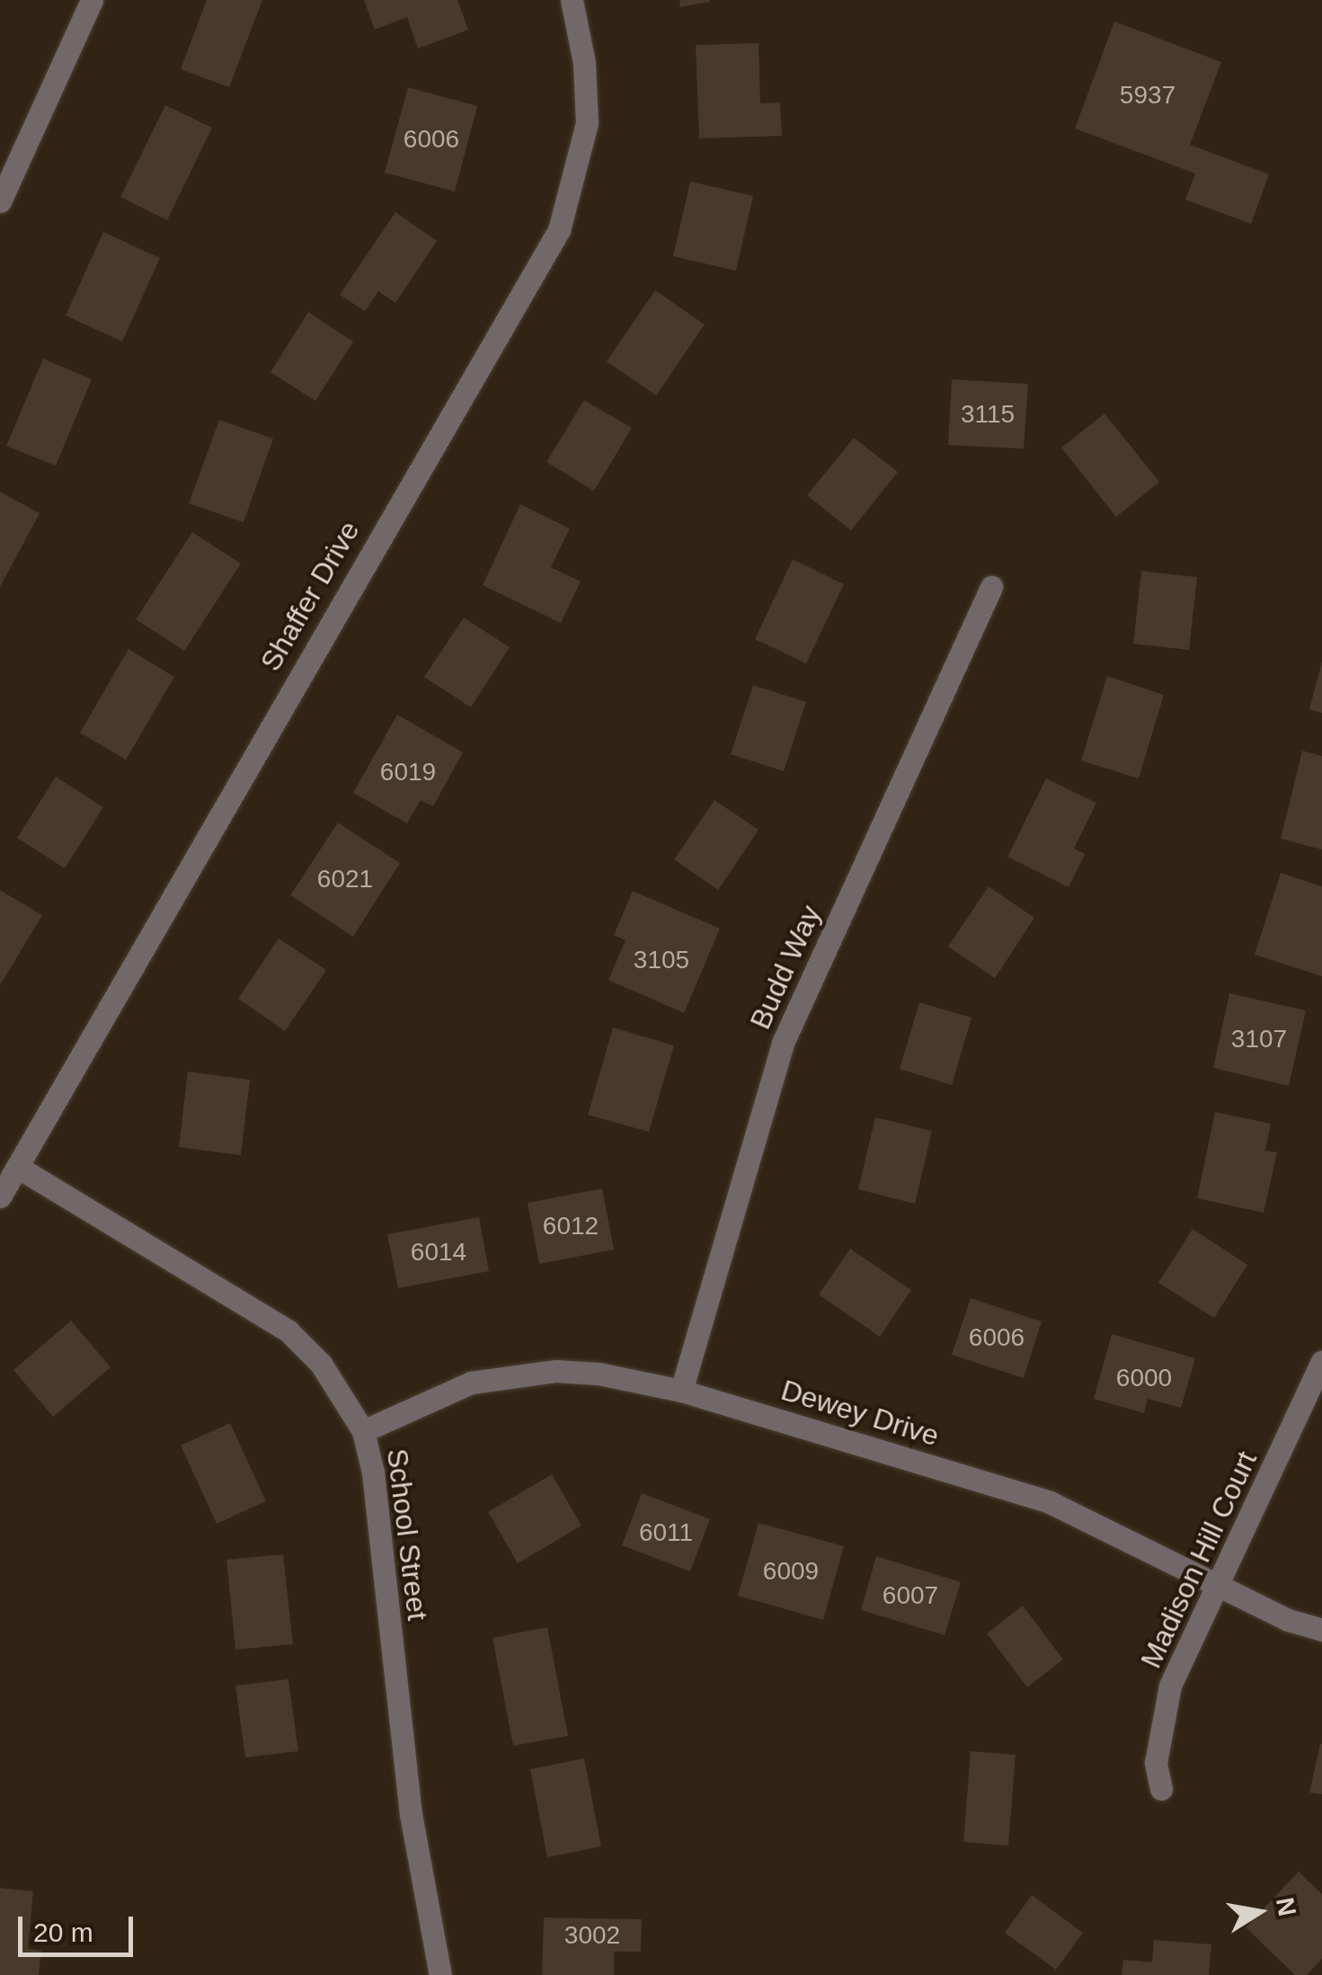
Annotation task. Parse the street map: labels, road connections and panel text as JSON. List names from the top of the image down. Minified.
{"streets":{"street":["Shaffer Drive","Budd Way","Dewey Drive","School Street","Madison Hill Court"]},"crossings":[["Shaffer Drive","School Street"],["Budd Way","Dewey Drive"],["Dewey Drive","School Street"],["Dewey Drive","Madison Hill Court"]],"house_numbers":["5937","6006","3115","6019","6021","3105","3107","6012","6014","6006","6000","6011","6009","6007","3002"],"scale_bar":"20 m","north":"right"}
